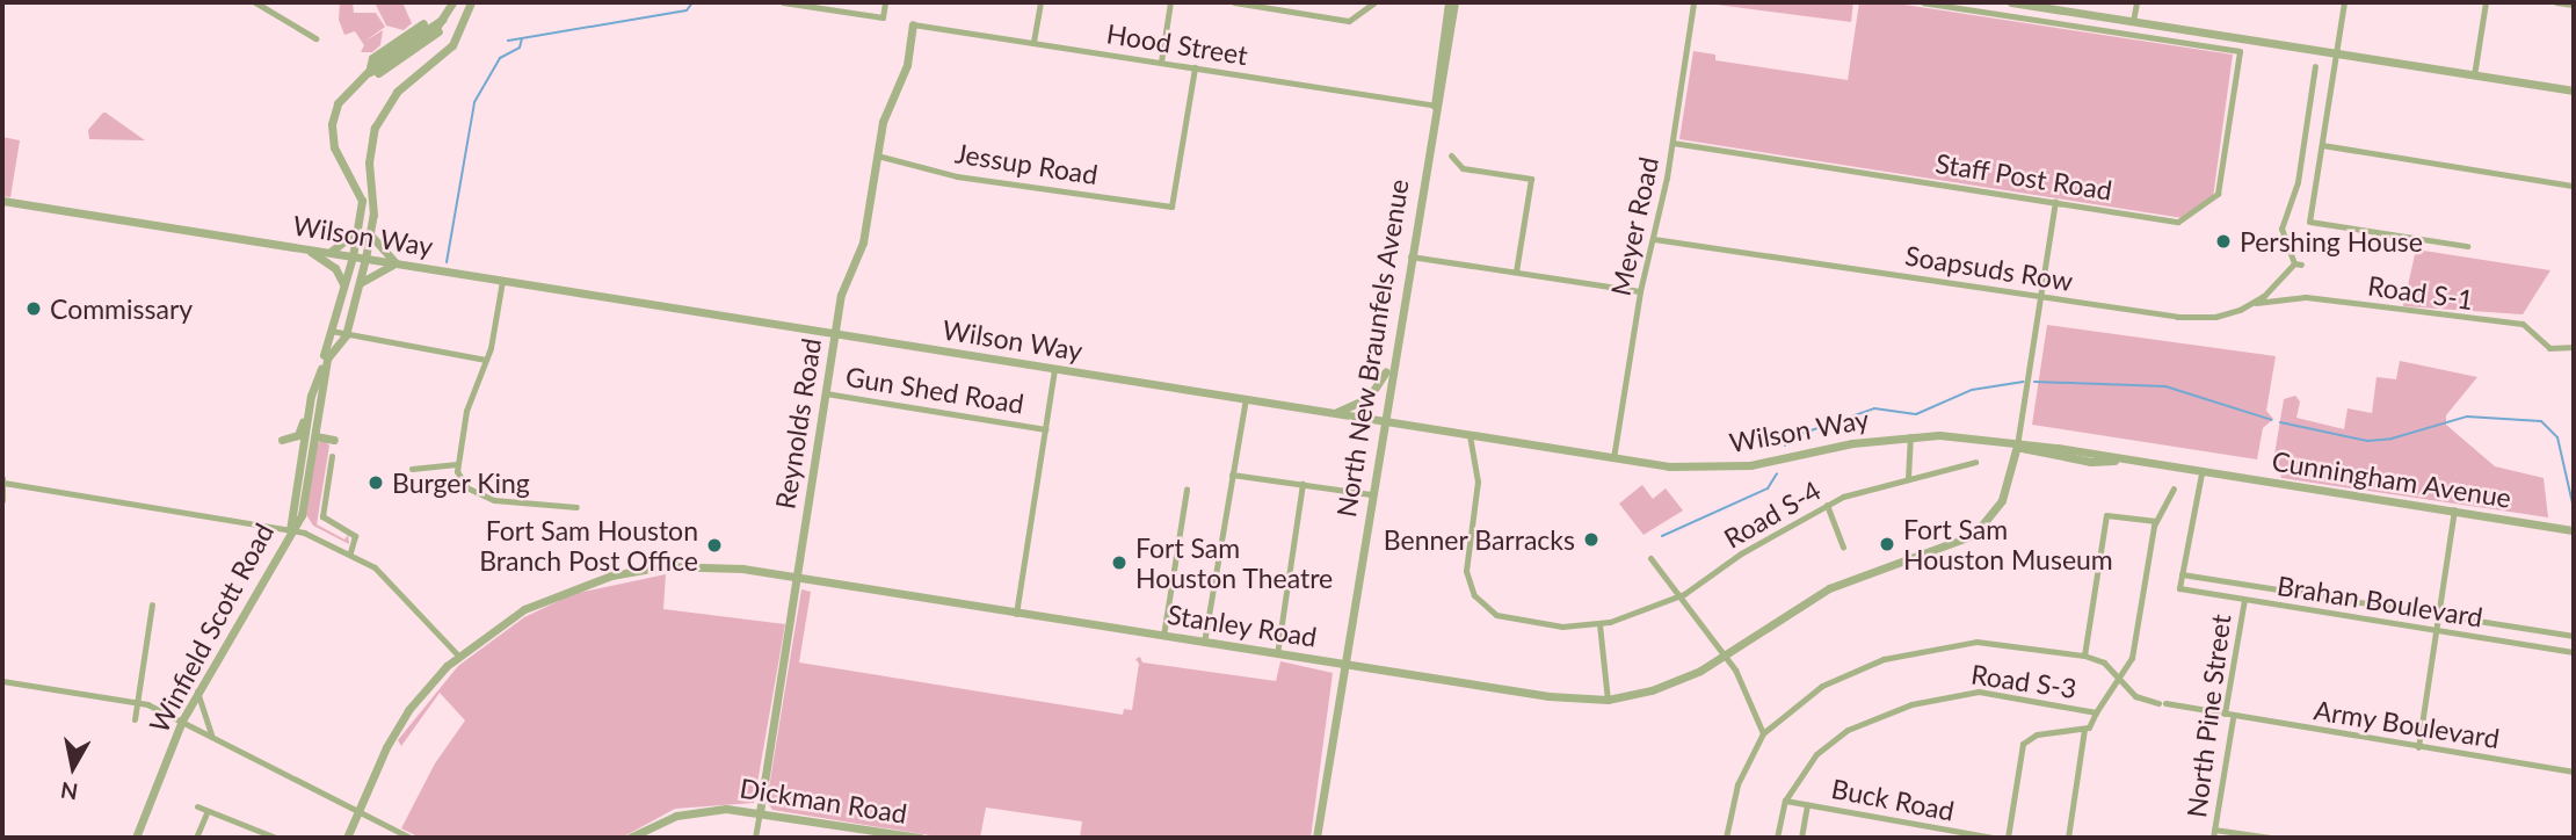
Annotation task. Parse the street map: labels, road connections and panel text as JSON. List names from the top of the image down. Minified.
{"streets":{"street":["Hood Street","Jessup Road","Staff Post Road","Meyer Road","Wilson Way","Soapsuds Row","Road S-1","North New Braunfels Avenue","Gun Shed Road","Reynolds Road","Cunningham Avenue","Road S-4","Brahan Boulevard","Stanley Road","Winfield Scott Road","Road S-3","North Pine Street","Army Boulevard","Buck Road","Dickman Road"]},"crossings":[["Hood Street","Jessup Road"],["Hood Street","North New Braunfels Avenue"],["Hood Street","Reynolds Road"],["Jessup Road","Reynolds Road"],["Staff Post Road","Meyer Road"],["Meyer Road","Wilson Way"],["Meyer Road","Soapsuds Row"],["Wilson Way","North New Braunfels Avenue"],["Wilson Way","Reynolds Road"],["Wilson Way","Cunningham Avenue"],["Wilson Way","Road S-4"],["Wilson Way","Stanley Road"],["Wilson Way","Winfield Scott Road"],["Wilson Way","North Pine Street"],["Soapsuds Row","Road S-1"],["North New Braunfels Avenue","Stanley Road"],["Gun Shed Road","Reynolds Road"],["Gun Shed Road","Stanley Road"],["Reynolds Road","Stanley Road"],["Reynolds Road","Dickman Road"],["Cunningham Avenue","North Pine Street"],["Brahan Boulevard","North Pine Street"],["Road S-3","Army Boulevard"],["Road S-3","Buck Road"],["North Pine Street","Army Boulevard"]],"places":["Pershing House","Commissary","Burger King","Benner Barracks","Fort Sam Houston Museum","Fort Sam Houston Branch Post Office","Fort Sam Houston Theatre"],"north":"bottom"}
